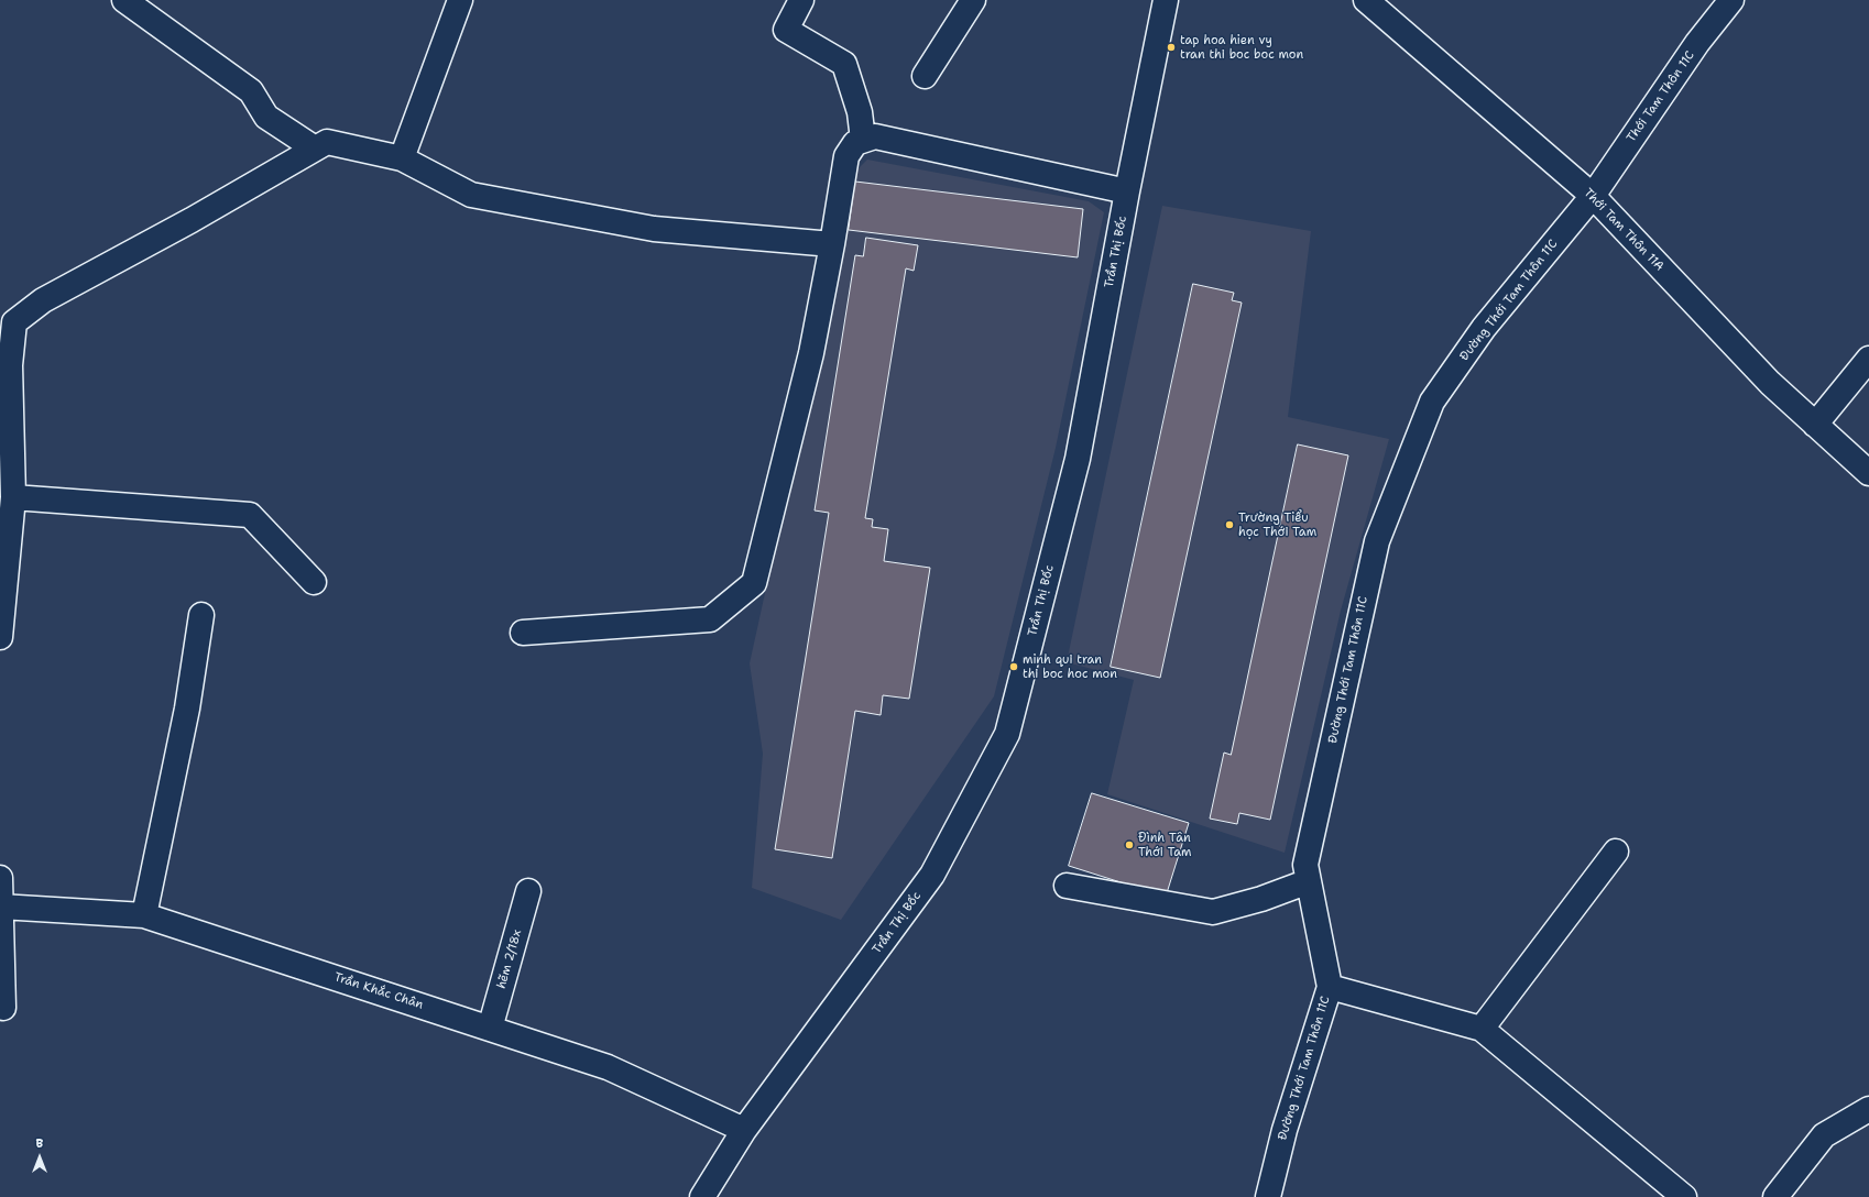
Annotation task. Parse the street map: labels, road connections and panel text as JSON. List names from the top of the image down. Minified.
{"streets":{"street":["Thới Tam Thôn 11C","Thới Tam Thôn 11A","Trần Thị Bốc","Đường Thới Tam Thôn 11C","hẽm 2/18x","Trần Khắc Chân"]},"crossings":[["Thới Tam Thôn 11C","Thới Tam Thôn 11A"],["Thới Tam Thôn 11C","Đường Thới Tam Thôn 11C"],["Thới Tam Thôn 11A","Đường Thới Tam Thôn 11C"],["Trần Thị Bốc","Trần Khắc Chân"],["hẽm 2/18x","Trần Khắc Chân"]],"places":["tap hoa hien vy tran thi boc boc mon","Trường Tiểu học Thới Tam","minh qui tran thi boc hoc mon","Đình Tân Thới Tam"],"north":"top"}
